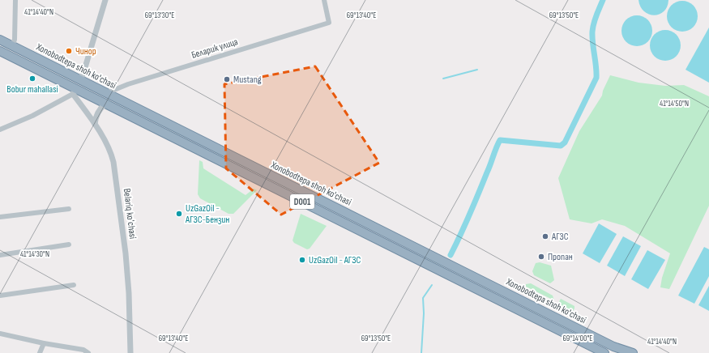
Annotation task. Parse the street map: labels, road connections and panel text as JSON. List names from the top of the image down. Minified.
{"streets":{"highway":["Xonobodtepa shoh ko'chasi","D001"],"street":["Беларик улица","Belariq koʻchasi"]},"crossings":[["Беларик улица","Xonobodtepa shoh ko'chasi"],["Xonobodtepa shoh ko'chasi","Belariq koʻchasi"]],"places":["Чинор","Bobur mahallasi","Mustang","UzGazOil - АГЗС-Бензин","АГЗС","Пропан","UzGazOil - АГЗС"],"coordinates":["41°14'40\"N","69°13'30\"E","69°13'40\"E","69°13'50\"E","41°14'50\"N","41°14'30\"N","69°14'00\"E"]}
